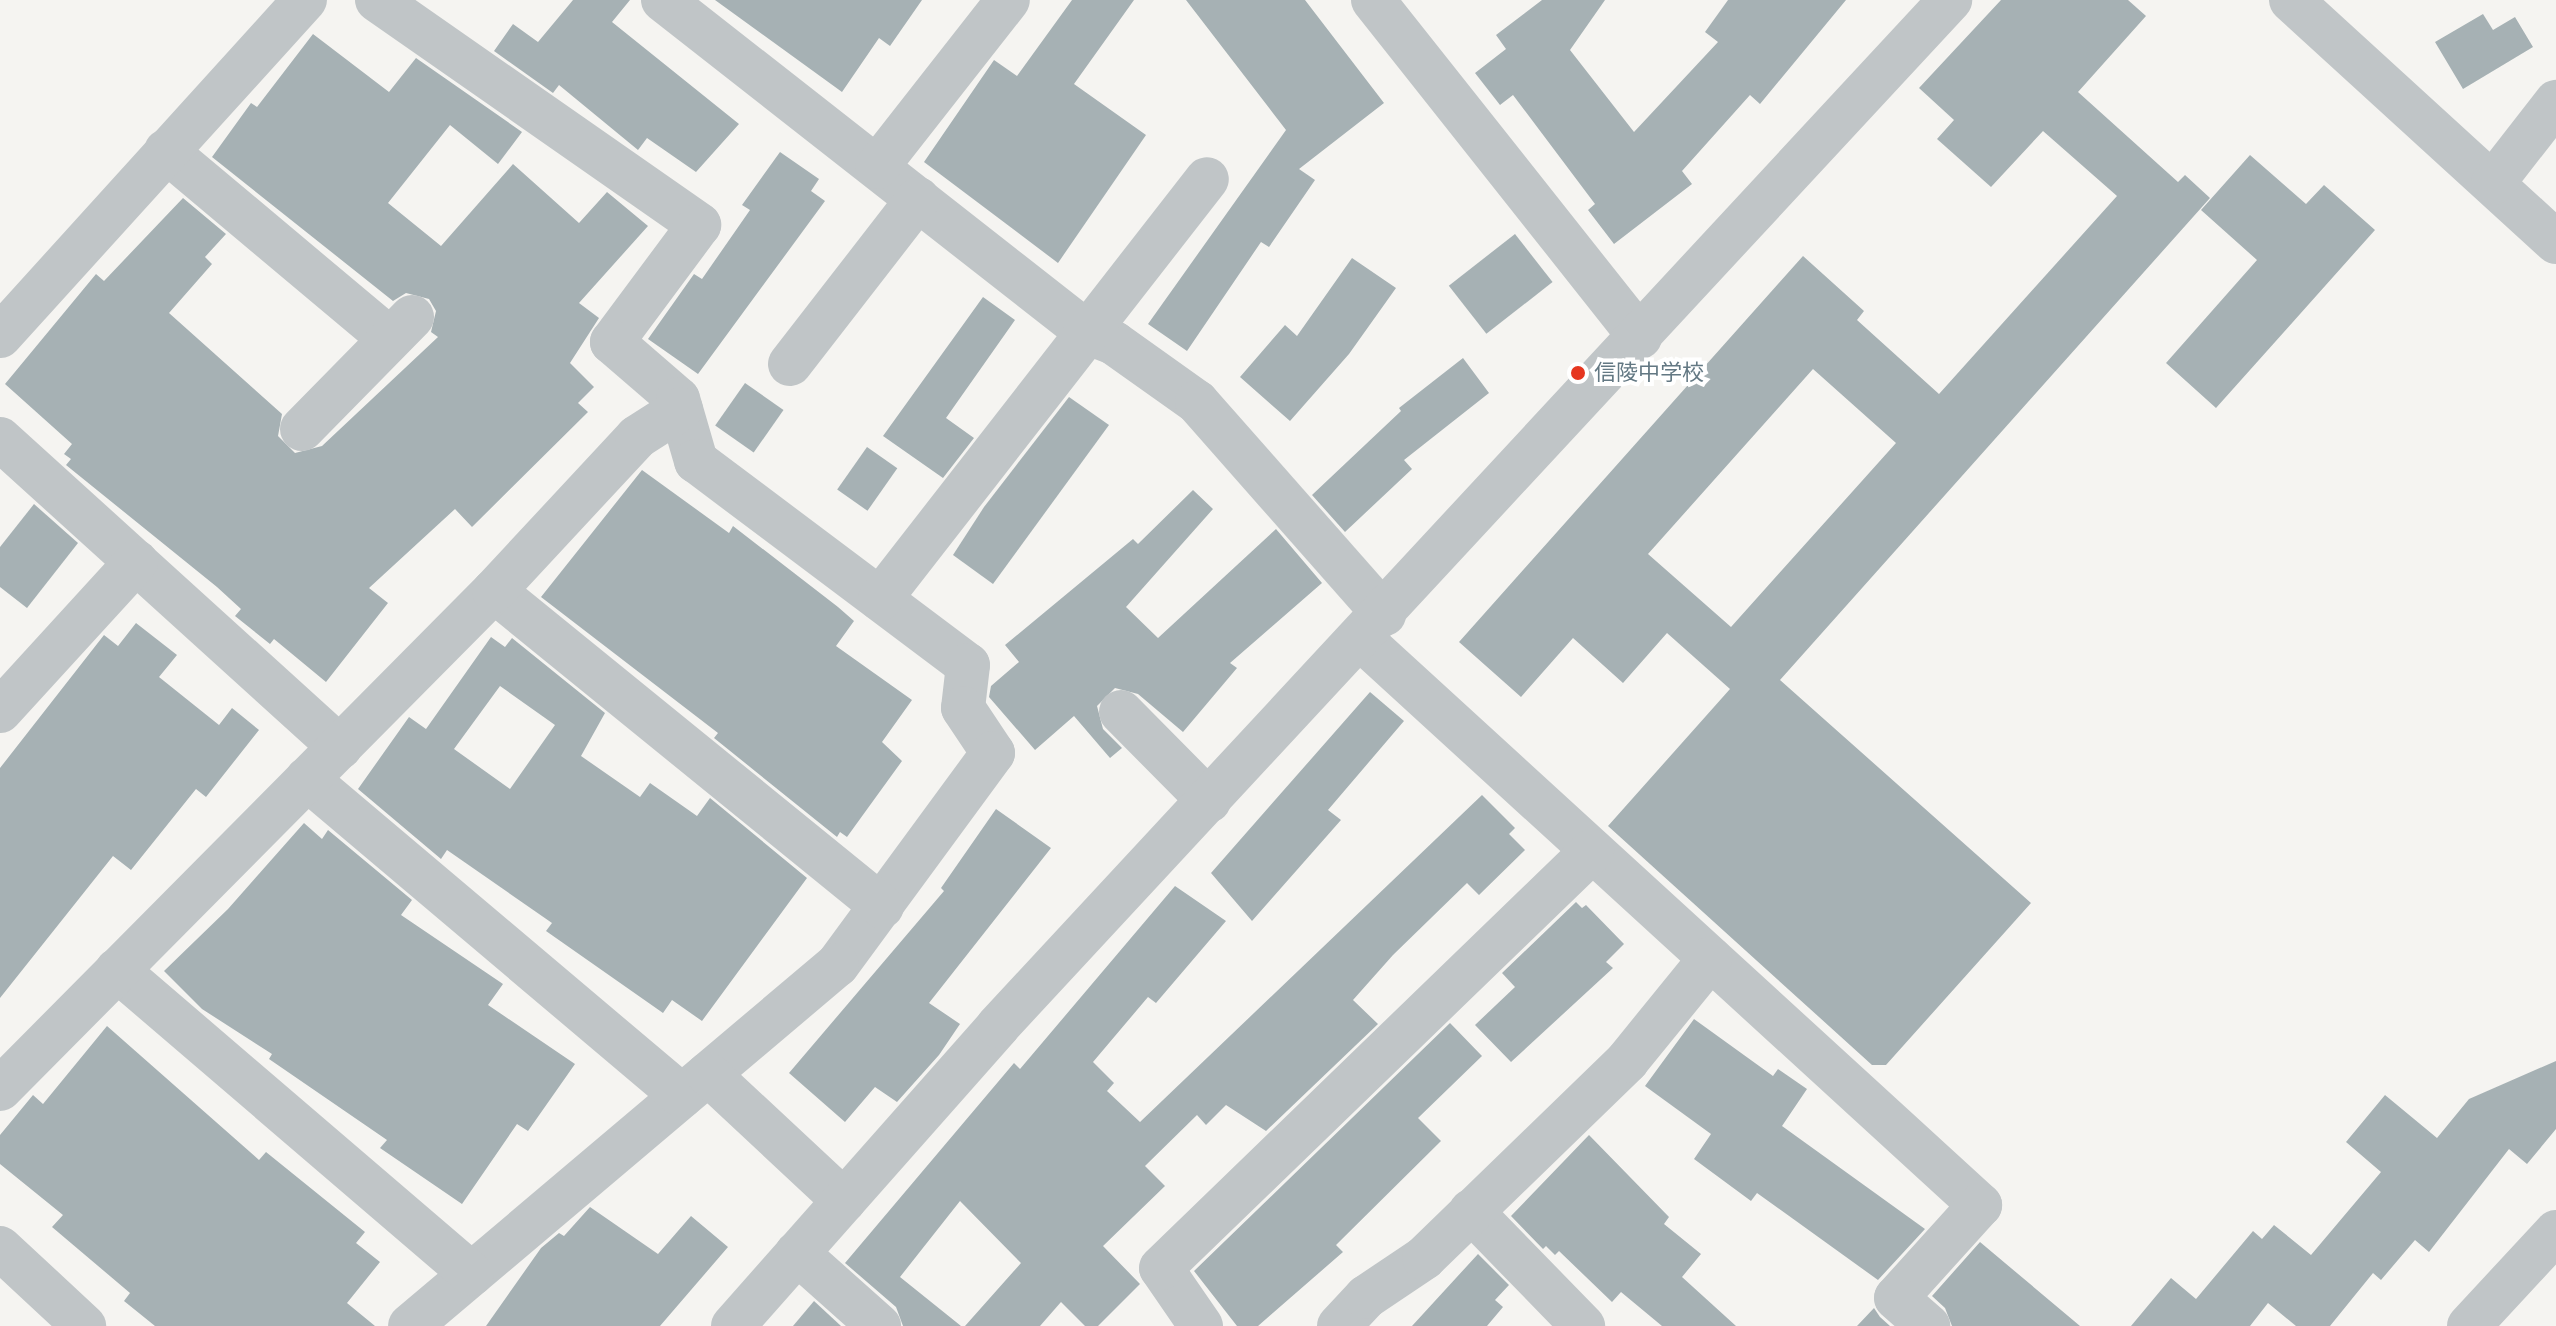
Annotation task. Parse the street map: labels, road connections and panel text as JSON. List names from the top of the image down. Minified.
{"places":["信陵中学校"]}
